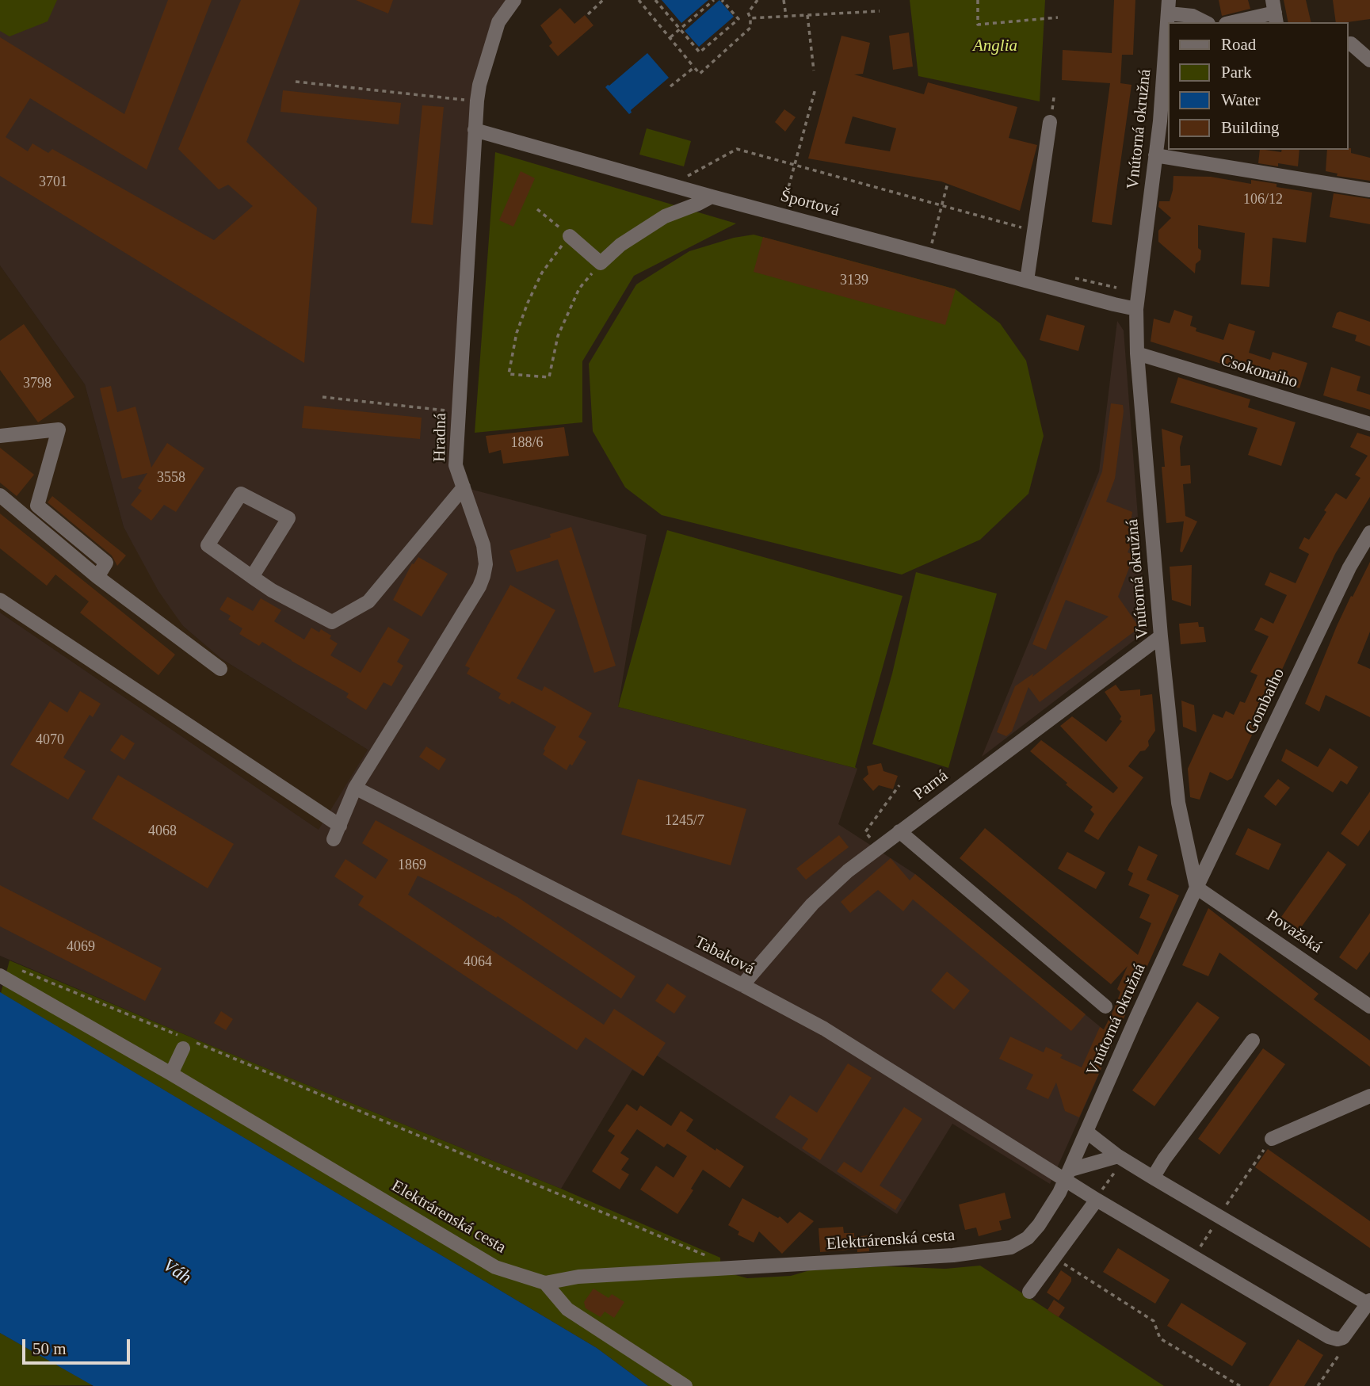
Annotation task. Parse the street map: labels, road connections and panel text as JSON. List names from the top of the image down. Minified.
{"streets":{"street":["Vnútorná okružná","Športová","Csokonaiho","Hradná","Gombaiho","Parná","Považská","Tabaková","Elektrárenská cesta"]},"crossings":[["Vnútorná okružná","Športová"],["Vnútorná okružná","Csokonaiho"],["Vnútorná okružná","Gombaiho"],["Vnútorná okružná","Parná"],["Vnútorná okružná","Považská"],["Vnútorná okružná","Tabaková"],["Vnútorná okružná","Elektrárenská cesta"],["Športová","Hradná"],["Hradná","Tabaková"],["Gombaiho","Považská"],["Parná","Tabaková"],["Tabaková","Elektrárenská cesta"]],"water":["Váh"],"parks":["Anglia"],"house_numbers":["3701","106/12","3139","3798","188/6","3558","4070","1245/7","4068","1869","4069","4064"],"legend":["Road","Park","Water","Building"],"scale_bar":"50 m"}
